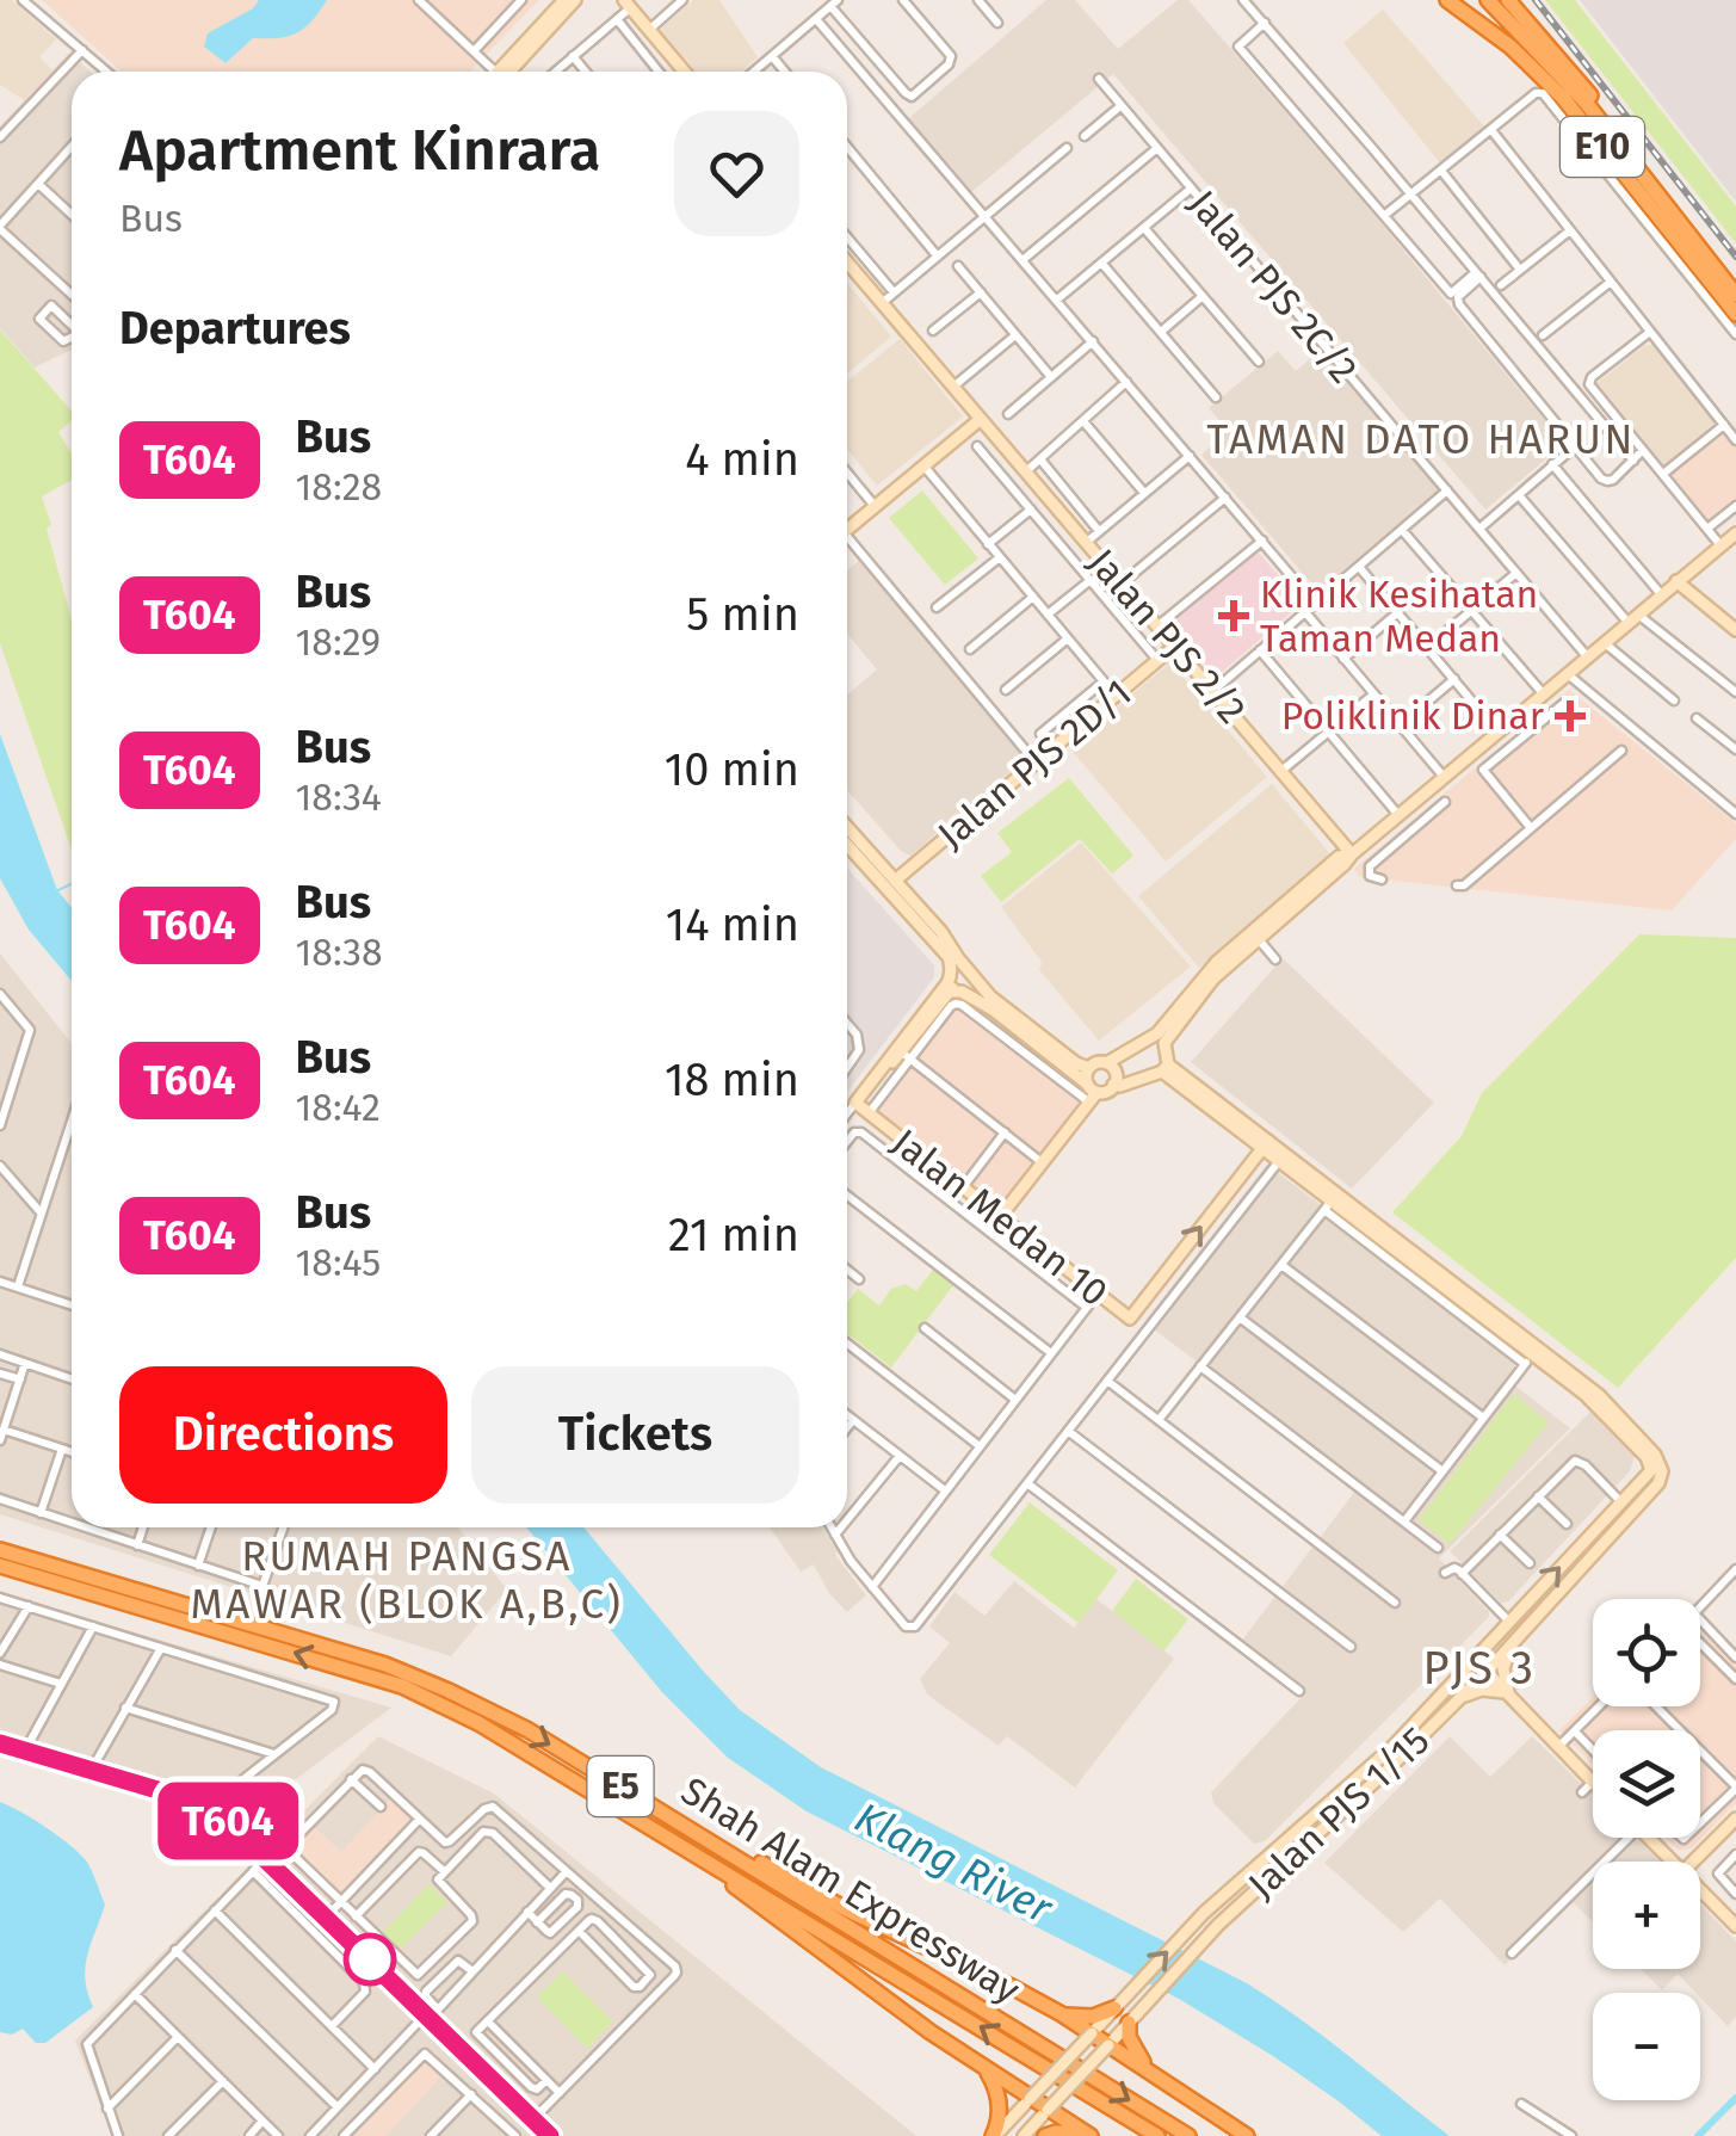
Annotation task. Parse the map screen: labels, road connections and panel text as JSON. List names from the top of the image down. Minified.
{"streets":{"highway":["E10","E5","Shah Alam Expressway"],"main road":["Jalan PJS 2/2","Jalan PJS 2D/1","Jalan Medan 10","Jalan PJS 1/15"],"street":["Jalan PJS 2C/2"]},"crossings":[["Jalan PJS 2/2","Jalan PJS 2D/1"]],"districts":["TAMAN DATO HARUN","RUMAH PANGSA MAWAR (BLOK A,B,C)","PJS 3"],"water":["Klang River"],"places":{"health":["Klinik Kesihatan Taman Medan","Poliklinik Dinar"]},"lines":["bus line T604"],"page":{"on_map":"T604","heading":[["Apartment Kinrara","Bus"],"Departures"],"list":[{"mark":"T604","name":"Bus","note":"18:28","value":"4 min"},{"mark":"T604","name":"Bus","note":"18:29","value":"5 min"},{"mark":"T604","name":"Bus","note":"18:34","value":"10 min"},{"mark":"T604","name":"Bus","note":"18:38","value":"14 min"},{"mark":"T604","name":"Bus","note":"18:42","value":"18 min"},{"mark":"T604","name":"Bus","note":"18:45","value":"21 min"}],"buttons":["Directions","Tickets"],"map_buttons":["+","−"]}}
